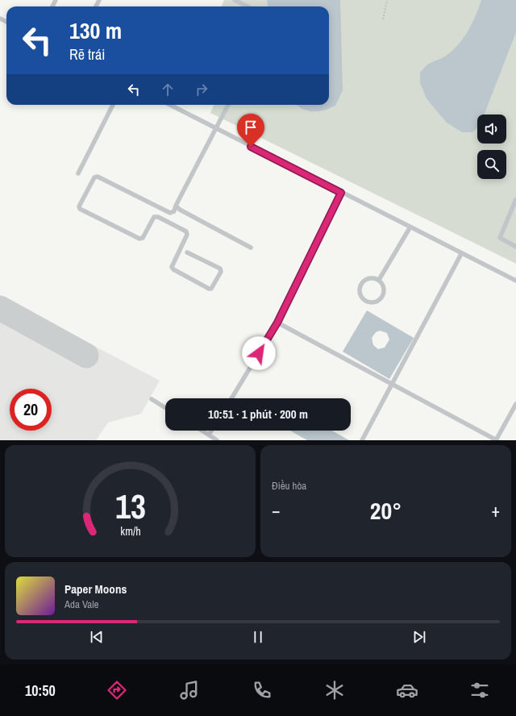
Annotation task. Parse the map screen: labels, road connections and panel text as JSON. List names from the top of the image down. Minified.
{"page":{"turn":["130 m","Rẽ trái"],"limit":"20","trip":"10:51 · 1 phút · 200 m","tile":"Điều hòa","heat":["−","20°","+"],"song":["Paper Moons","Ada Vale"],"tabs":"10:50","gauge":["13","km/h"]}}
